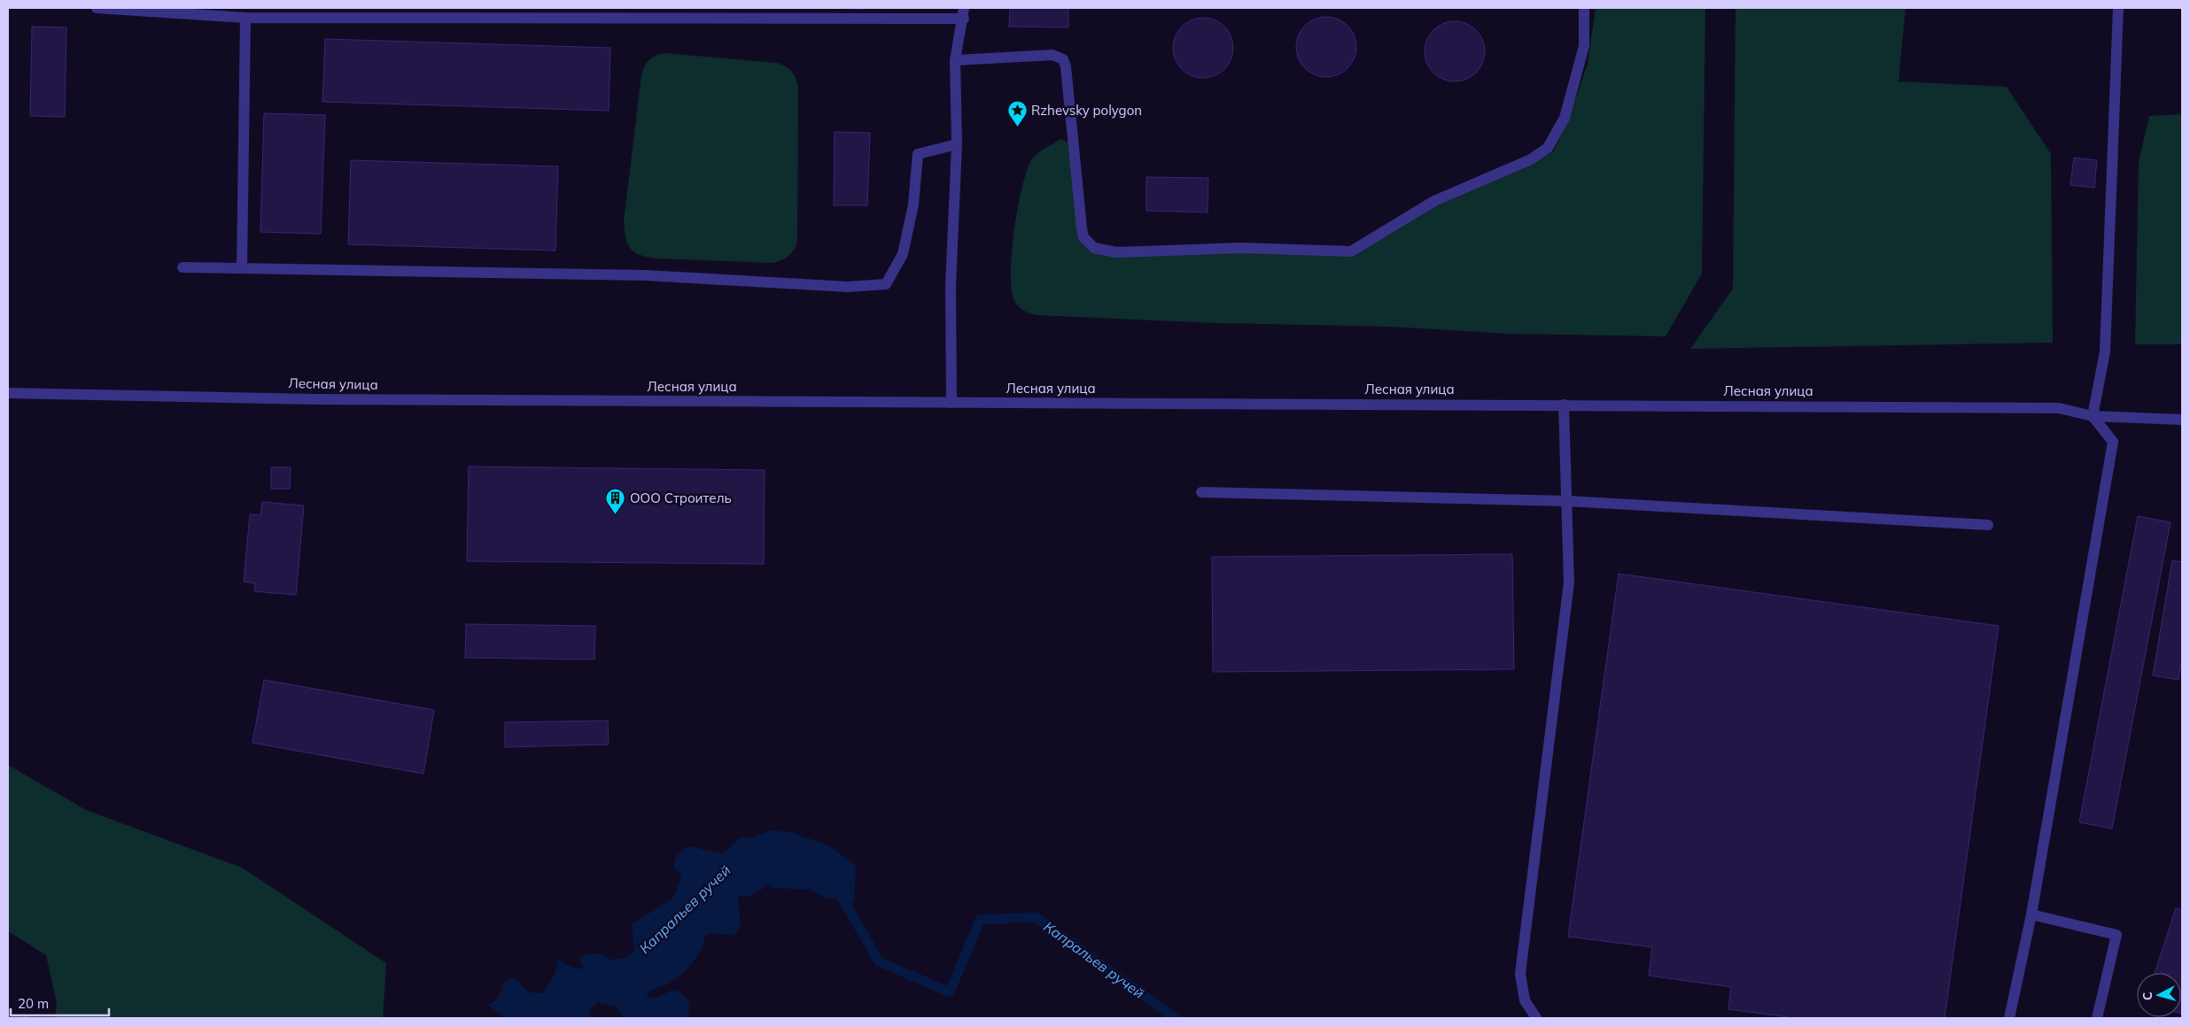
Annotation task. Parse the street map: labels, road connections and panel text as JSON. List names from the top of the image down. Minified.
{"streets":{"street":["Лесная улица"]},"water":["Капральев ручей"],"places":{"place":["Rzhevsky polygon"],"building":["ООО Строитель"]},"scale_bar":"20 m","north":"left"}
